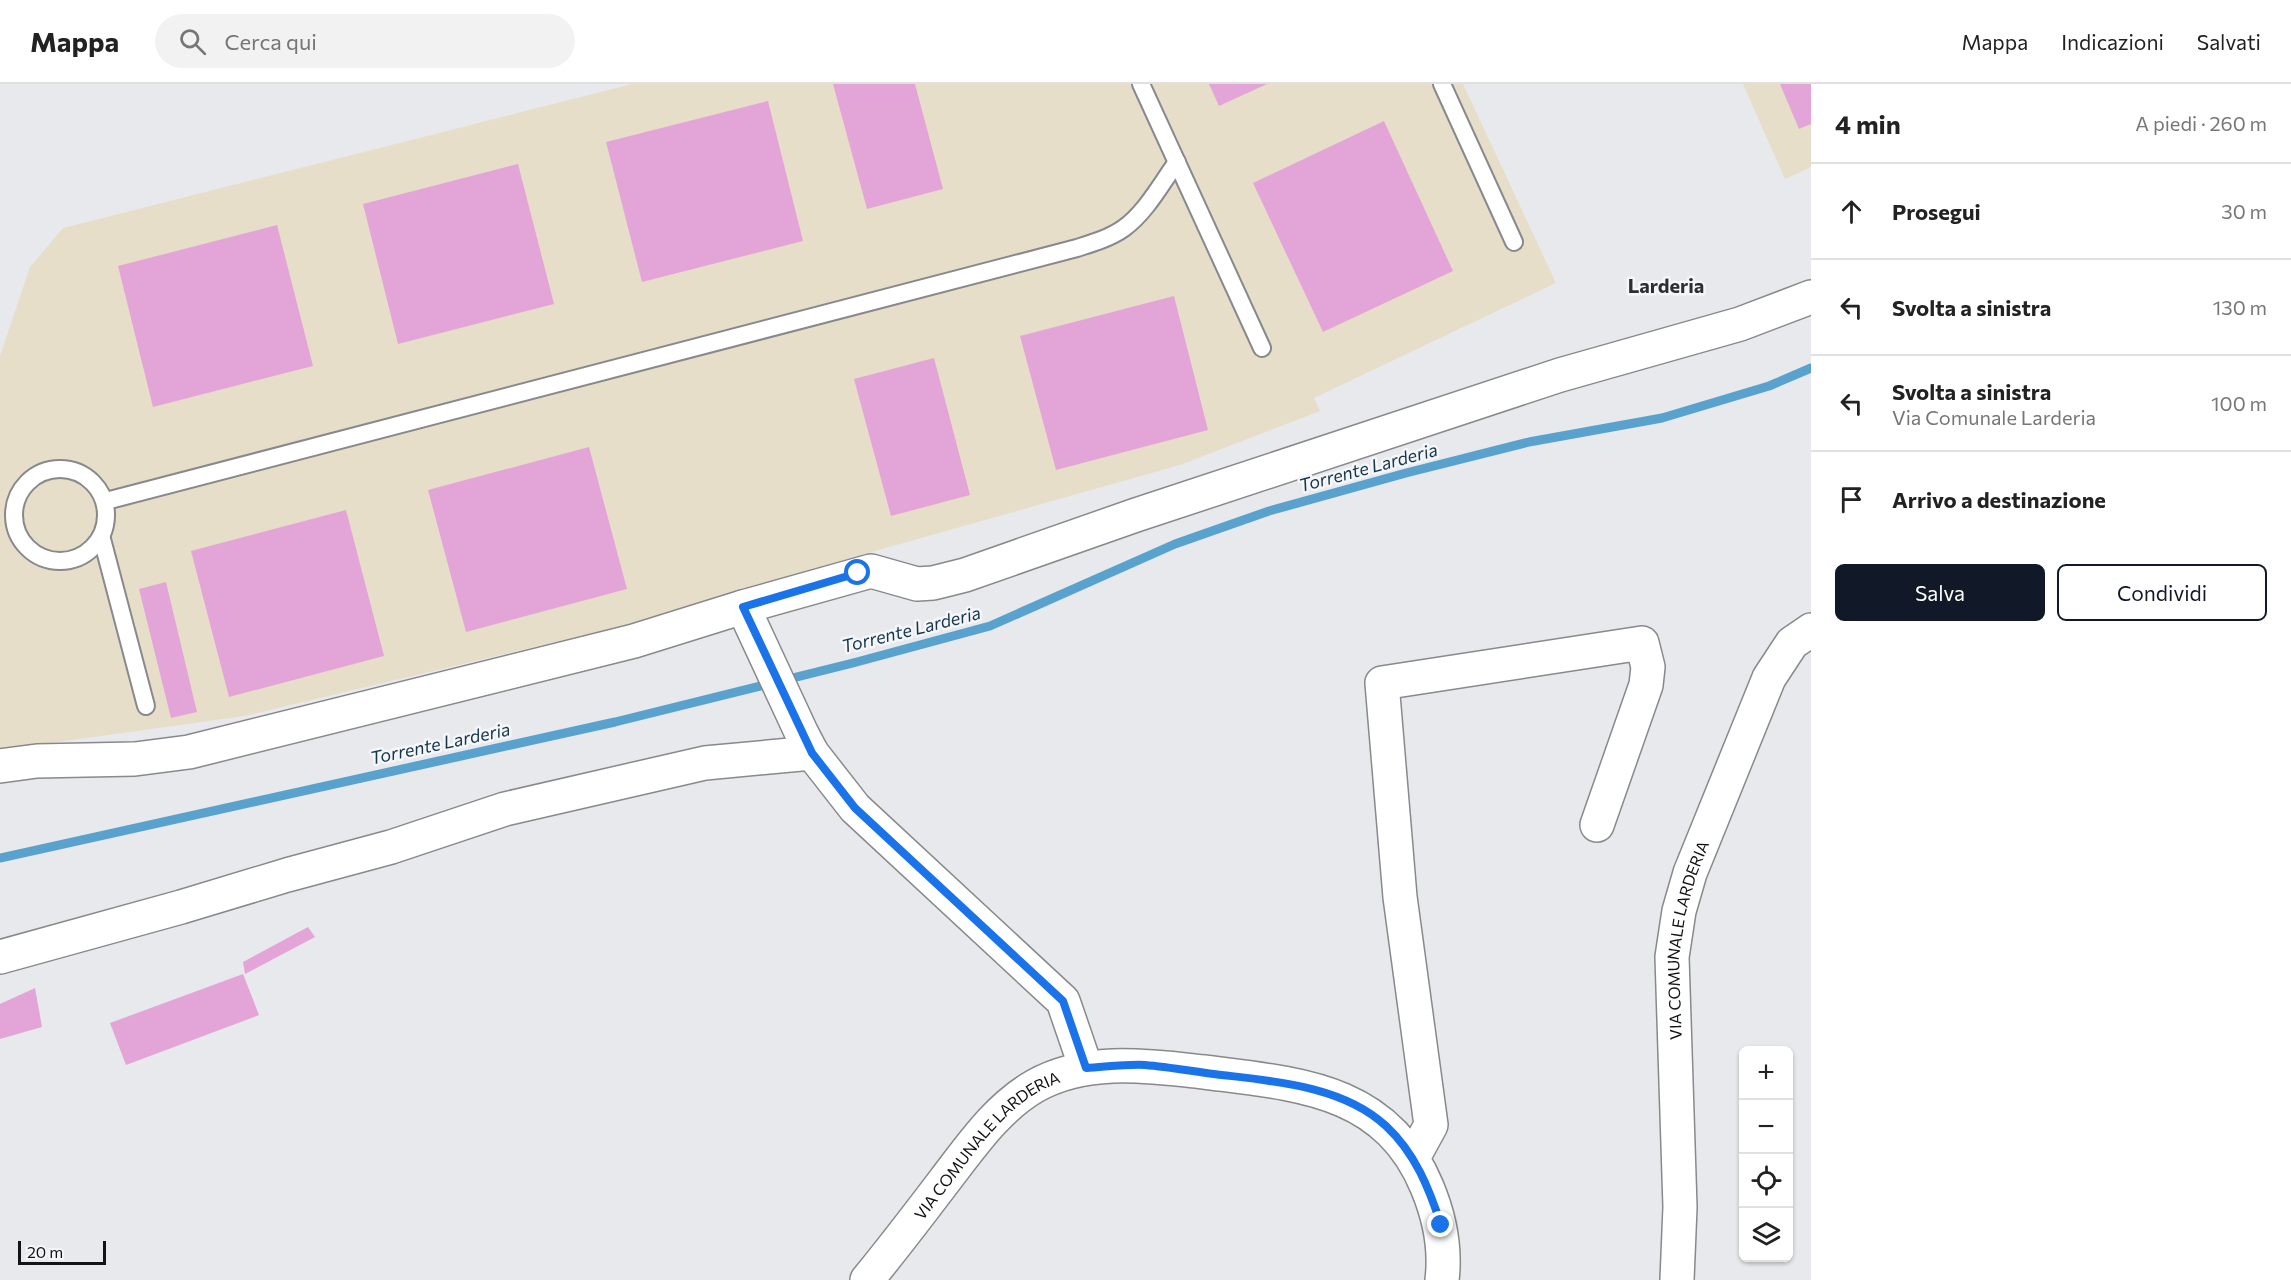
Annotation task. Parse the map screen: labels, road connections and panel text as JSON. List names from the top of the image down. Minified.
{"streets":{"street":["VIA COMUNALE LARDERIA"]},"districts":["Larderia"],"water":["Torrente Larderia"],"scale_bar":"20 m","page":{"header":"Mappa","search":"Cerca qui","nav":["Mappa","Indicazioni","Salvati"],"heading":["4 min","A piedi · 260 m"],"list":[["Prosegui","30 m"],["Svolta a sinistra","130 m"],["Svolta a sinistra","Via Comunale Larderia","100 m"],"Arrivo a destinazione"],"buttons":["Salva","Condividi"],"map_buttons":["+","−"],"scale":"20 m"}}
